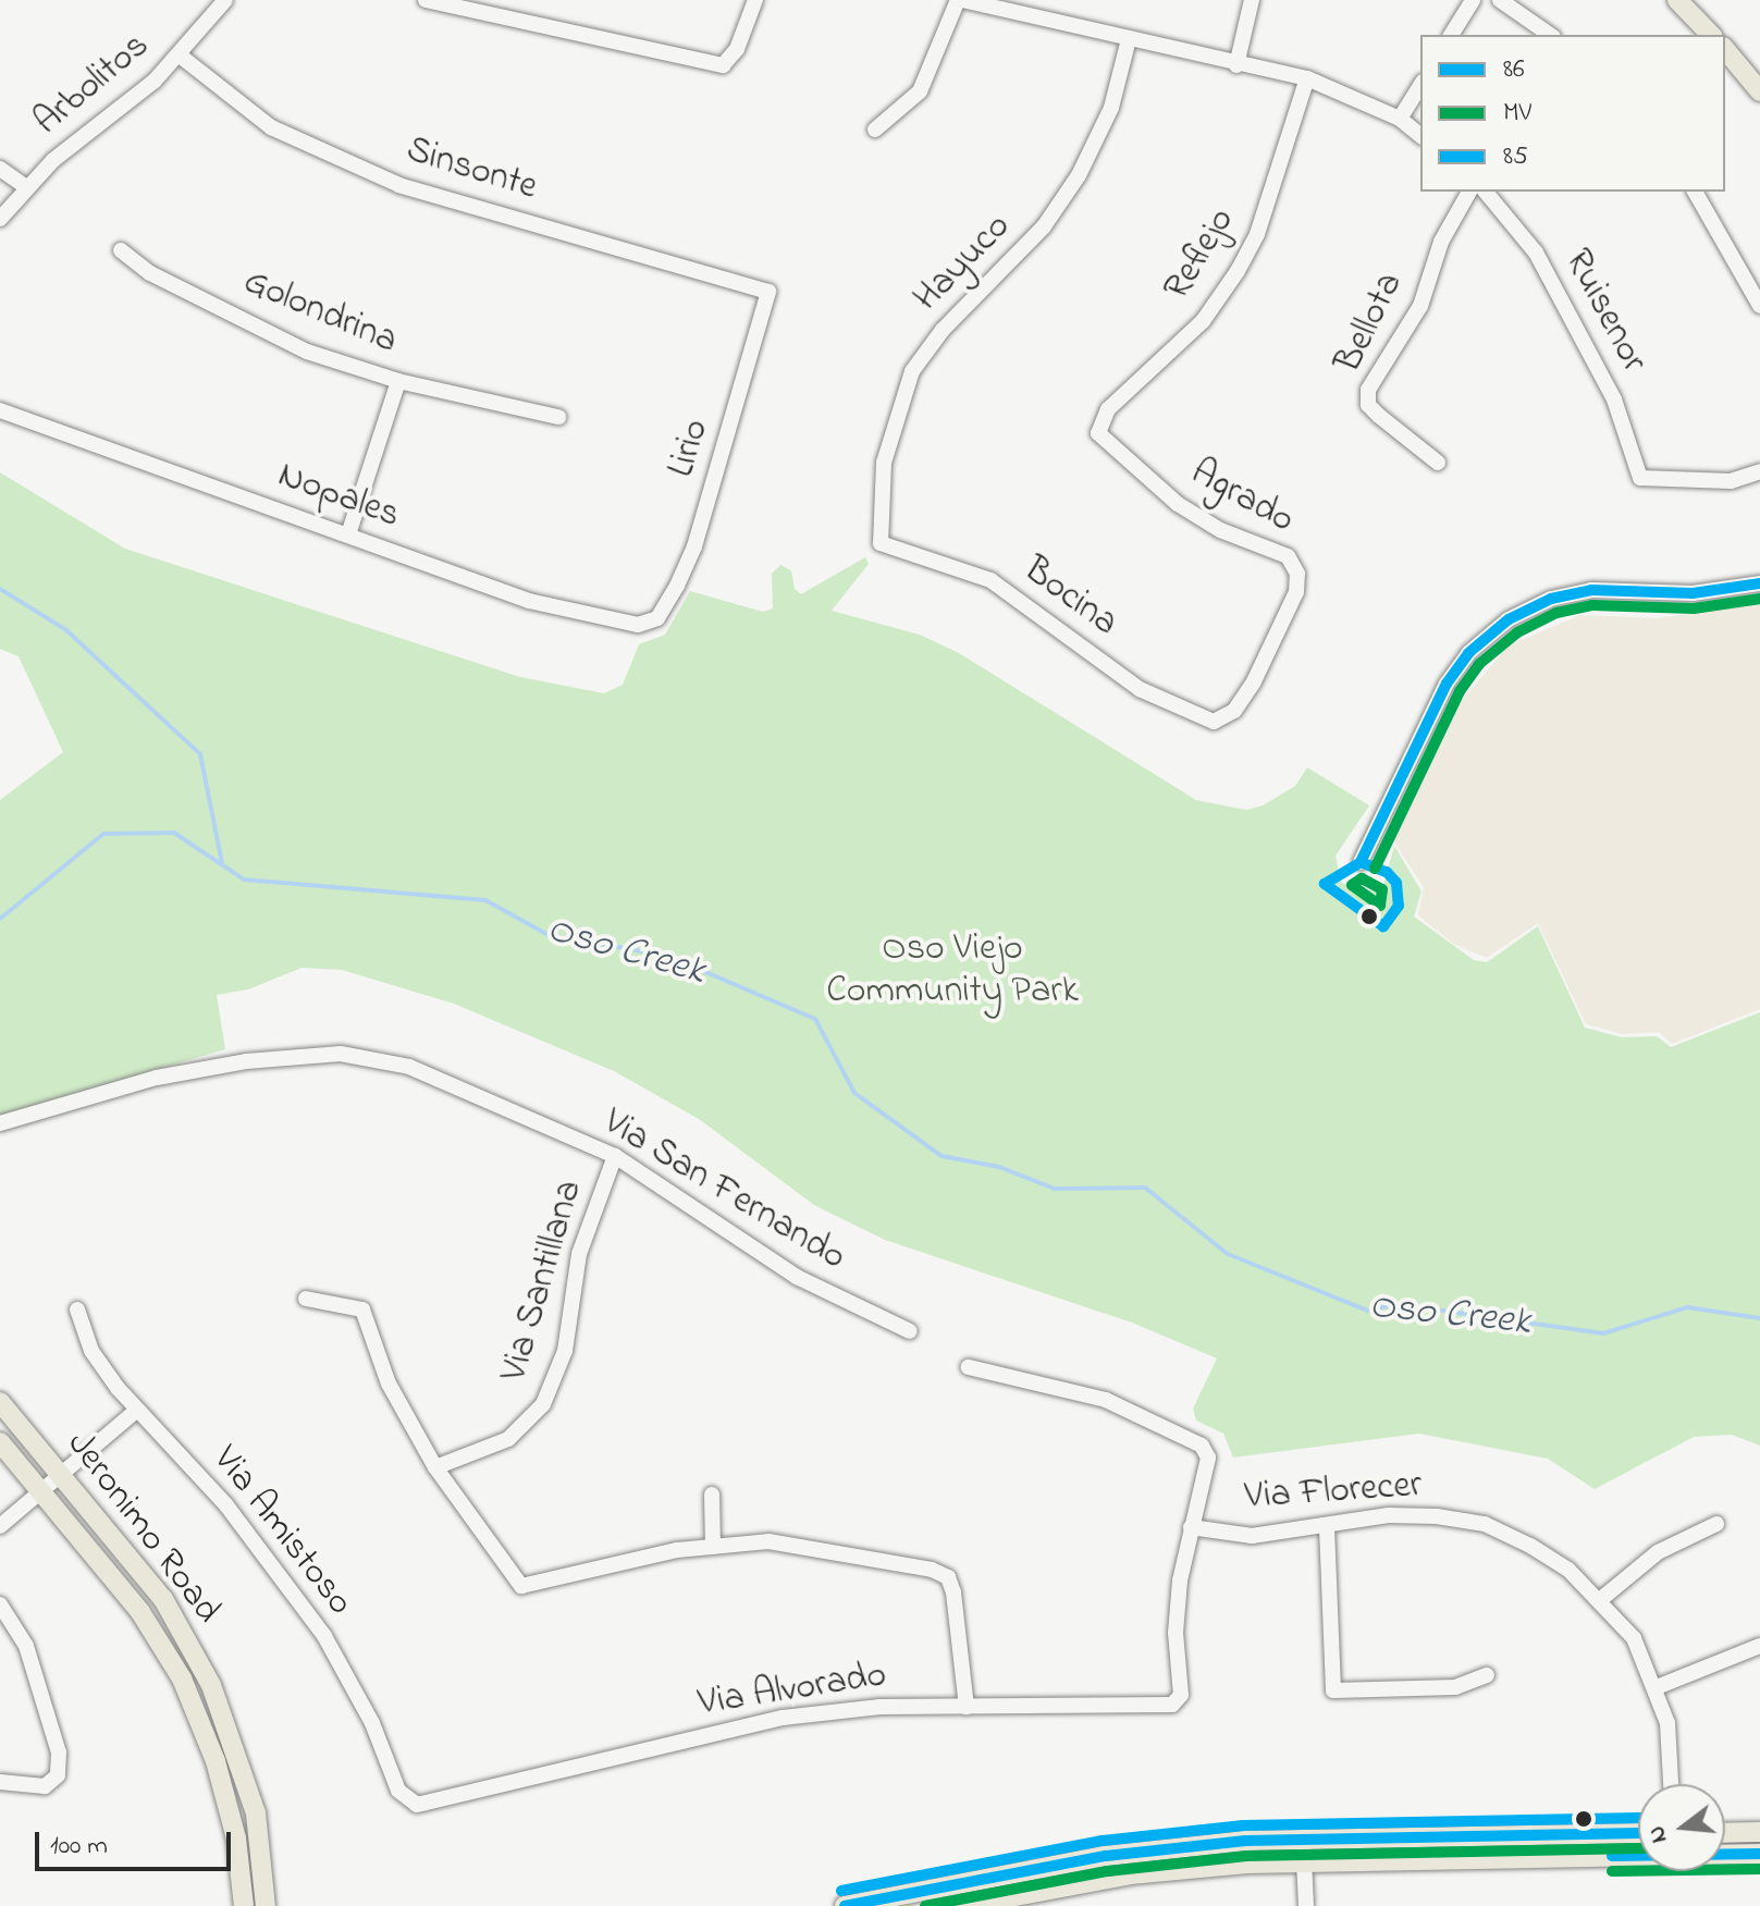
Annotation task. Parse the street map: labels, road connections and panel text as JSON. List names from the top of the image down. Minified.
{"streets":{"main road":["Jeronimo Road"],"street":["Arbolitos","Sinsonte","Reflejo","Hayuco","Ruisenor","Golondrina","Bellota","Lirio","Nopales","Agrado","Bocina","Via San Fernando","Via Santillana","Via Florecer","Via Amistoso","Via Alvorado"]},"crossings":[["Arbolitos","Sinsonte"],["Sinsonte","Lirio"],["Reflejo","Agrado"],["Hayuco","Bocina"],["Lirio","Nopales"],["Agrado","Bocina"],["Via San Fernando","Via Santillana"],["Via Florecer","Via Alvorado"],["Via Amistoso","Via Alvorado"]],"water":["Oso Creek"],"parks":["Oso Viejo Community Park"],"lines":["transit line 86","transit line MV","transit line 85"],"legend":["86","MV","85"],"scale_bar":"100 m","north":"left"}
